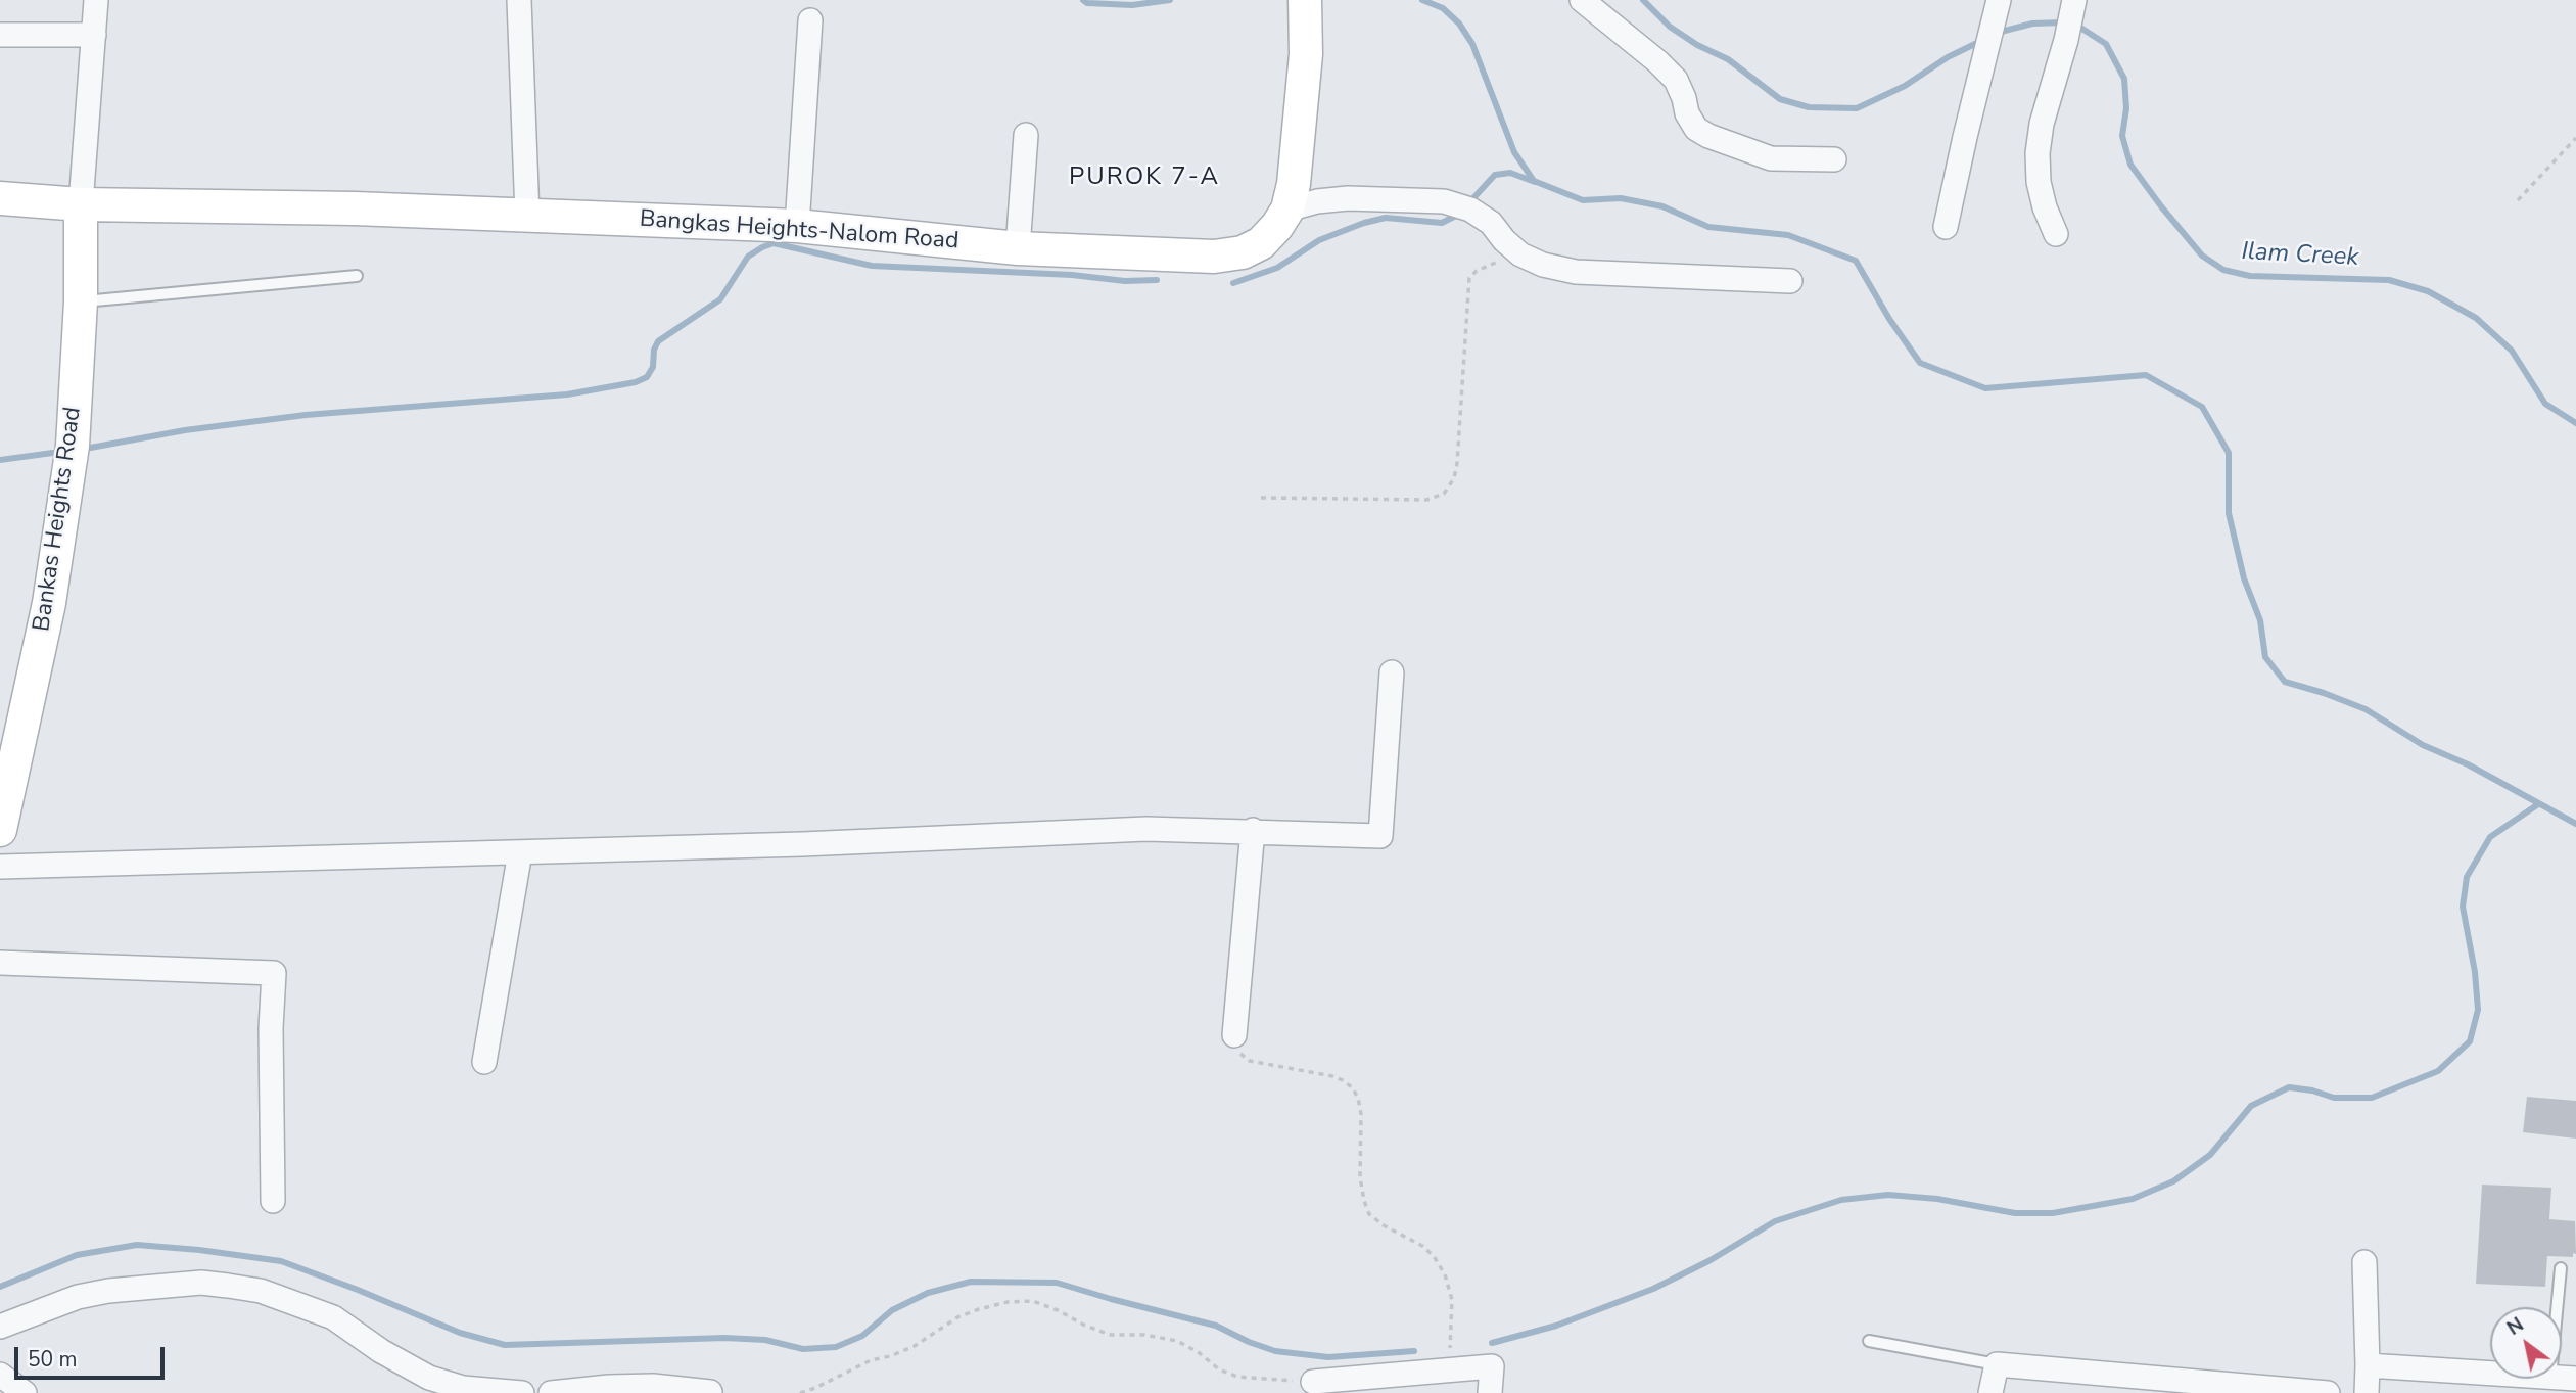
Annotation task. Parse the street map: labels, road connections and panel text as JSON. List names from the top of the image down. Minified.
{"streets":{"street":["Bangkas Heights-Nalom Road","Bankas Heights Road"]},"crossings":[["Bangkas Heights-Nalom Road","Bankas Heights Road"]],"districts":["PUROK 7-A"],"water":["Ilam Creek"],"scale_bar":"50 m","north":"top left"}
